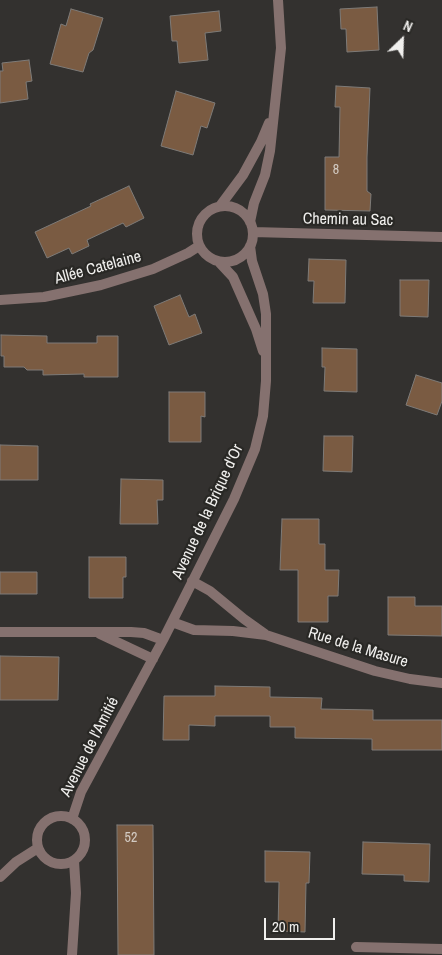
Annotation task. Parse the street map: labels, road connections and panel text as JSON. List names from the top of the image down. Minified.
{"streets":{"street":["Chemin au Sac","Allée Catelaine","Avenue de la Brique d'Or","Rue de la Masure","Avenue de l'Amitié"]},"crossings":[["Chemin au Sac","Allée Catelaine"],["Chemin au Sac","Avenue de la Brique d'Or"],["Allée Catelaine","Avenue de la Brique d'Or"],["Avenue de la Brique d'Or","Rue de la Masure"],["Avenue de la Brique d'Or","Avenue de l'Amitié"]],"house_numbers":["8","52"],"scale_bar":"20 m","north":"top right"}
